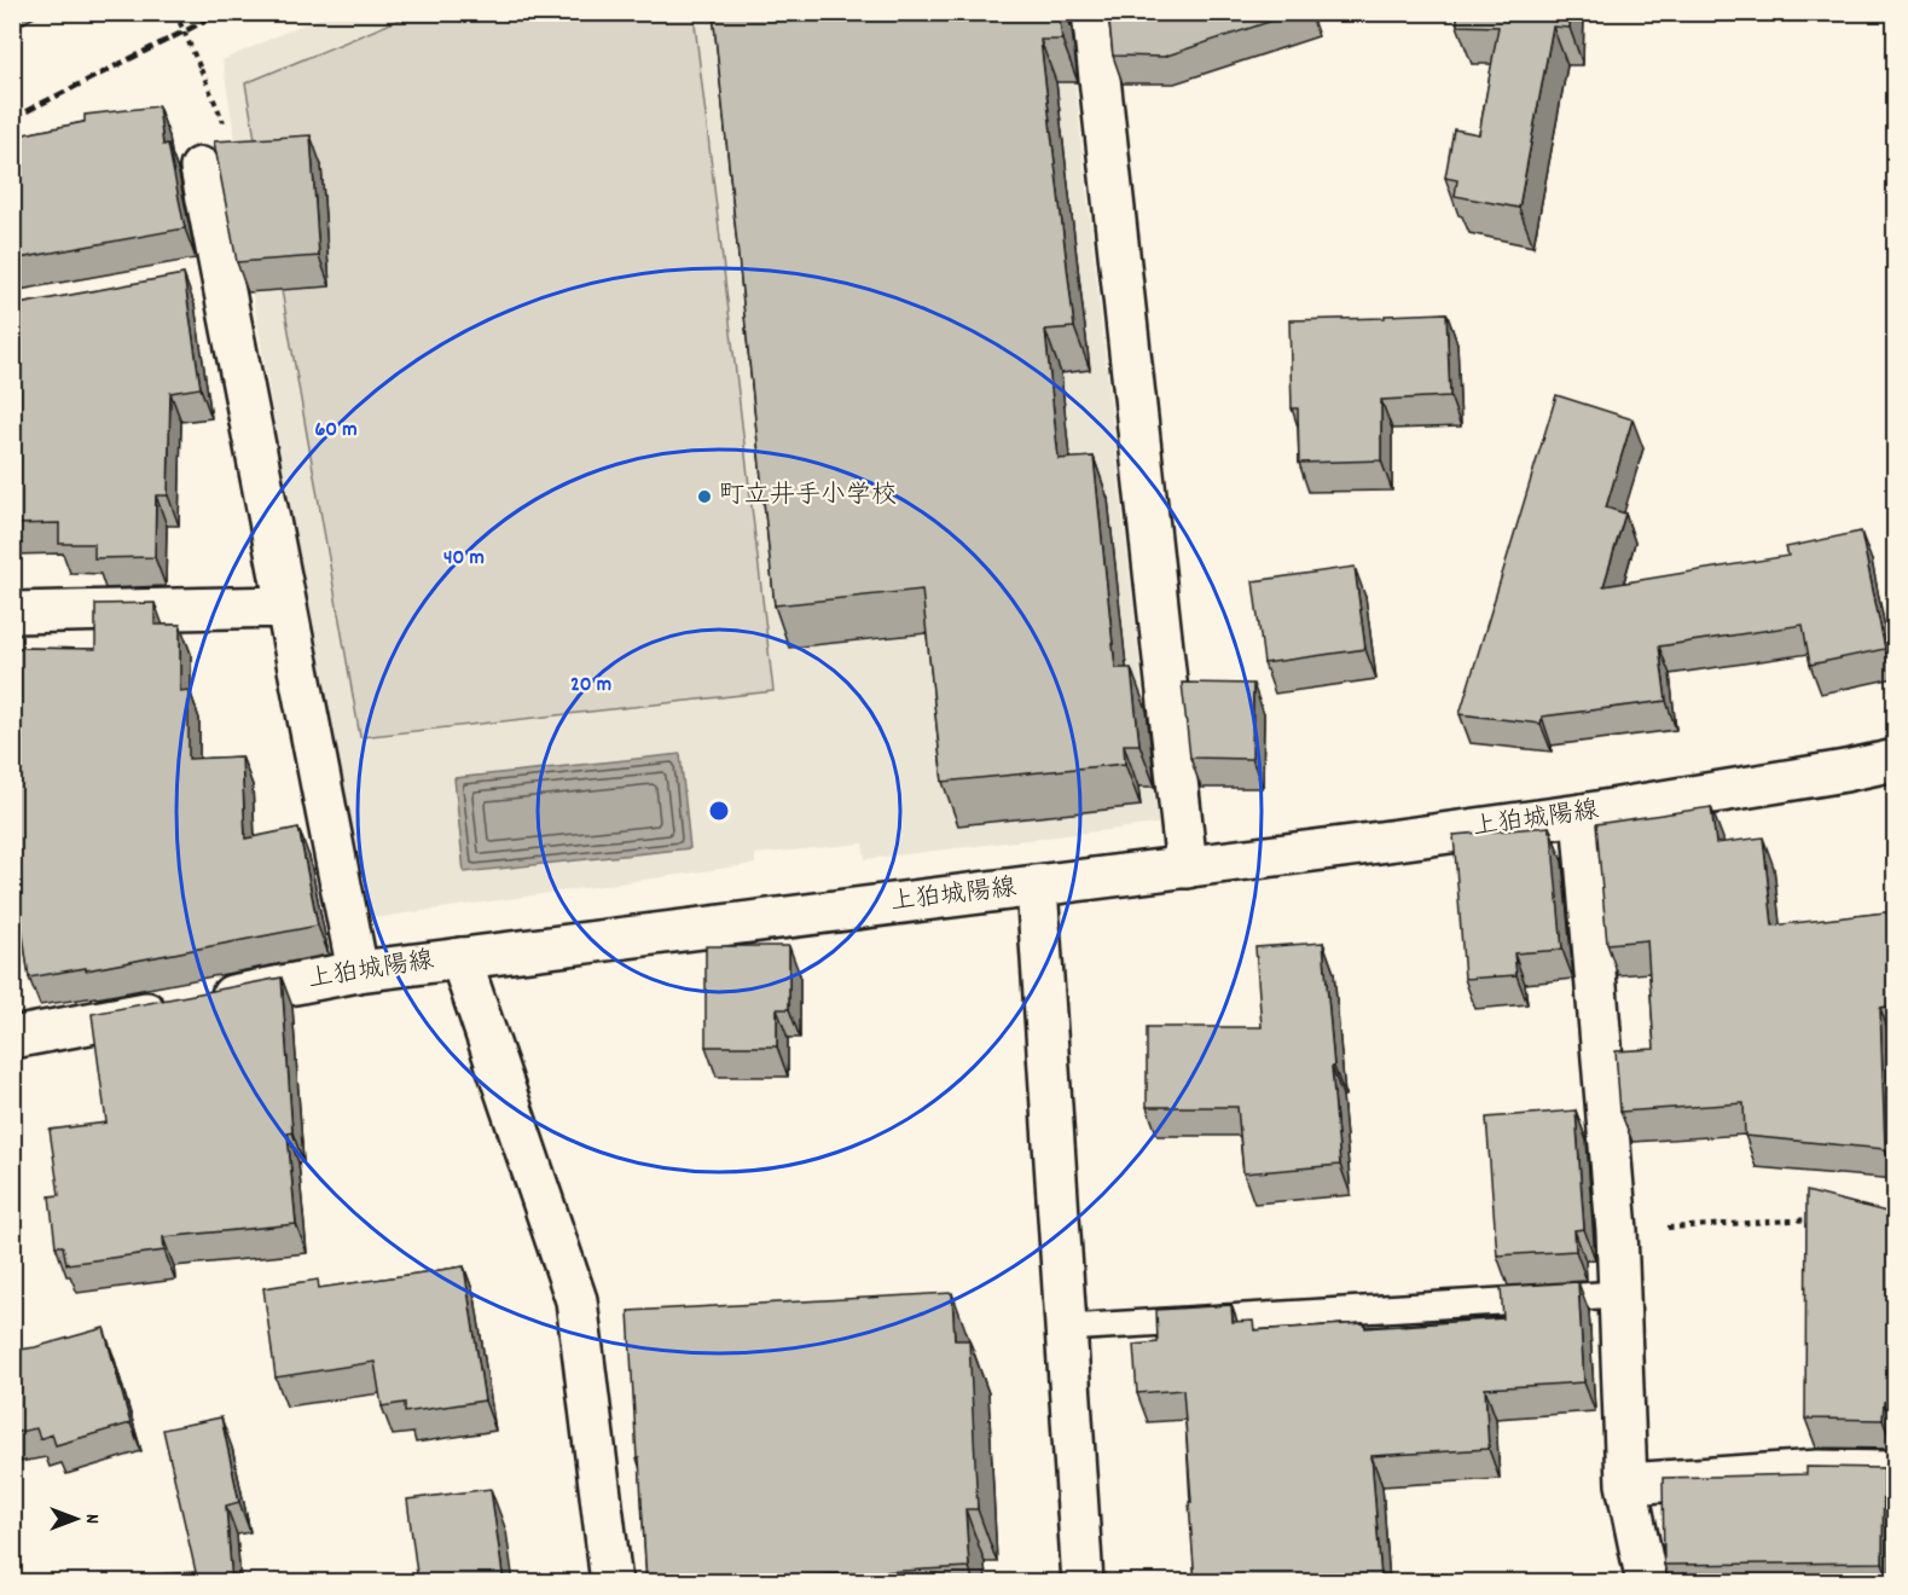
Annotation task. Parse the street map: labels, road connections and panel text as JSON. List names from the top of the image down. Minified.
{"streets":{"street":["上狛城陽線"]},"places":["町立井手小学校"],"north":"right","rings":["60 m","40 m","20 m"]}
